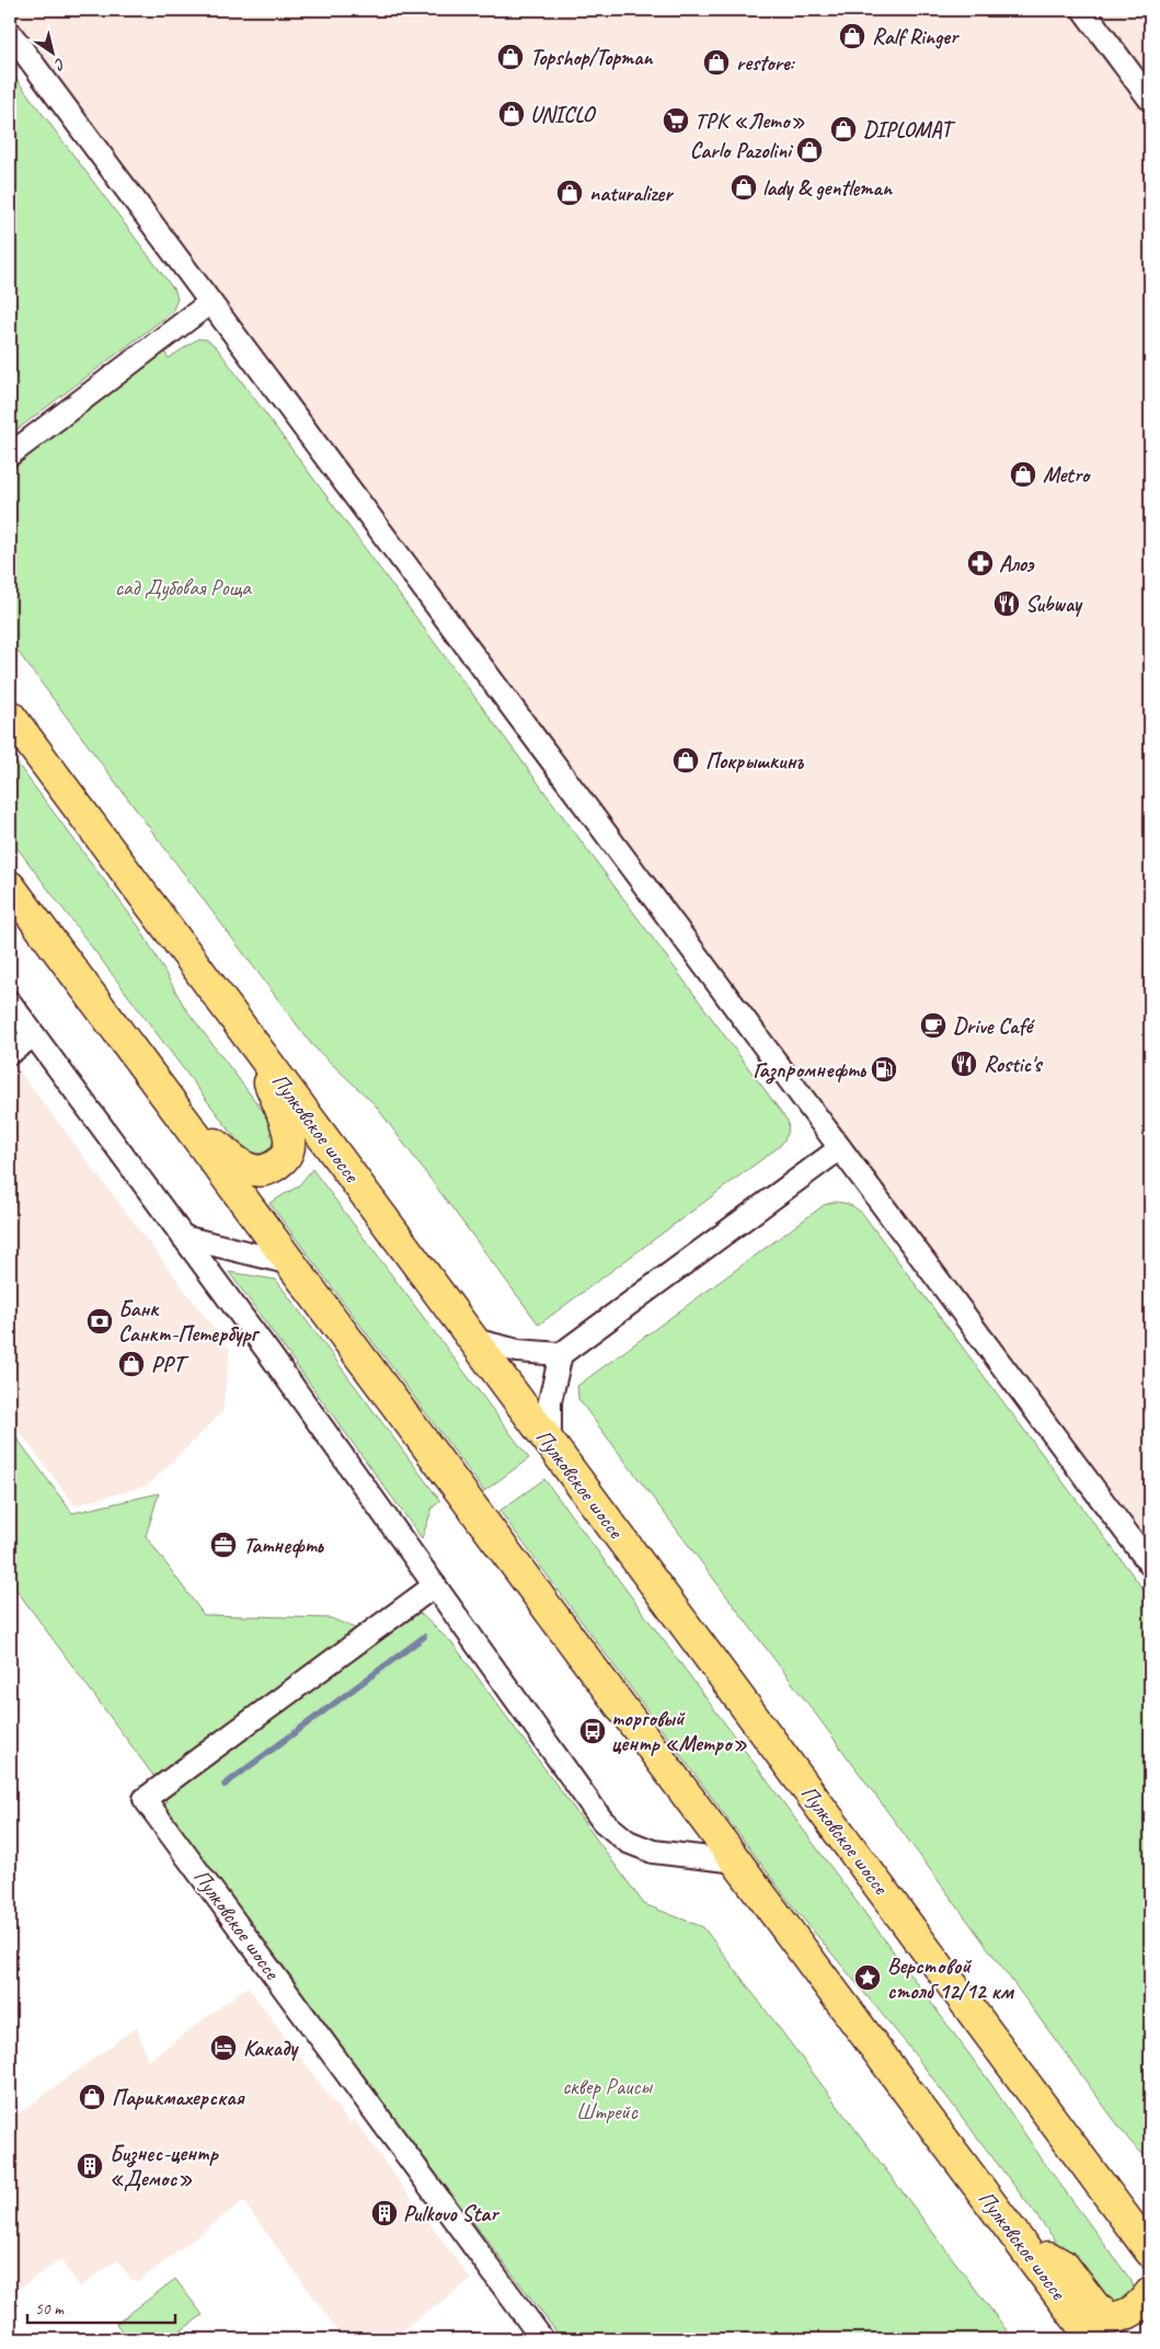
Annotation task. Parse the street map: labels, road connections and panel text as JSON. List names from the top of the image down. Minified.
{"streets":{"main road":["Пулковское шоссе"]},"parks":["сад Дубовая Роща","сквер Раисы Штрейс"],"places":{"shop":["Ralf Ringer","Topshop/Topman","restore:","UNICLO","DIPLOMAT","Carlo Pazolini","lady & gentleman","naturalizer","Metro","Покрышкинъ","РРТ","Парикмахерская"],"supermarket":["ТРК «Лето»"],"pharmacy":["Алоэ"],"restaurant":["Subway","Rostic's"],"cafe":["Drive Café"],"fuel station":["Газпромнефть"],"bank":["Банк Санкт-Петербург"],"office":["Татнефть"],"bus stop":["торговый центр «Метро»"],"place":["Верстовой столб 12/12 км"],"hotel":["Какаду"],"building":["Бизнес-центр «Демос»","Pulkovo Star"]},"scale_bar":"50 m","north":"bottom right"}
